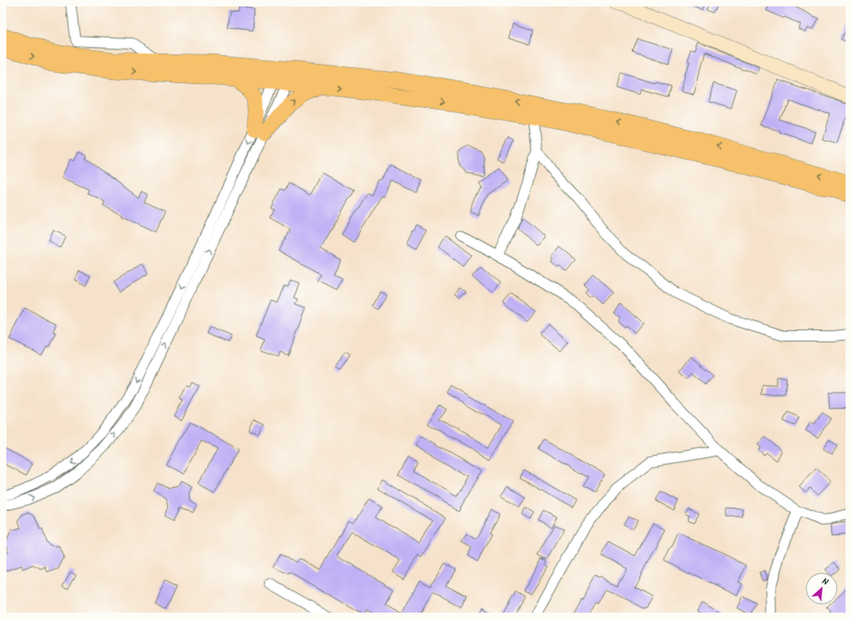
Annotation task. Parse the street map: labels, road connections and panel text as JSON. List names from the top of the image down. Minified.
{"north":"top right"}
